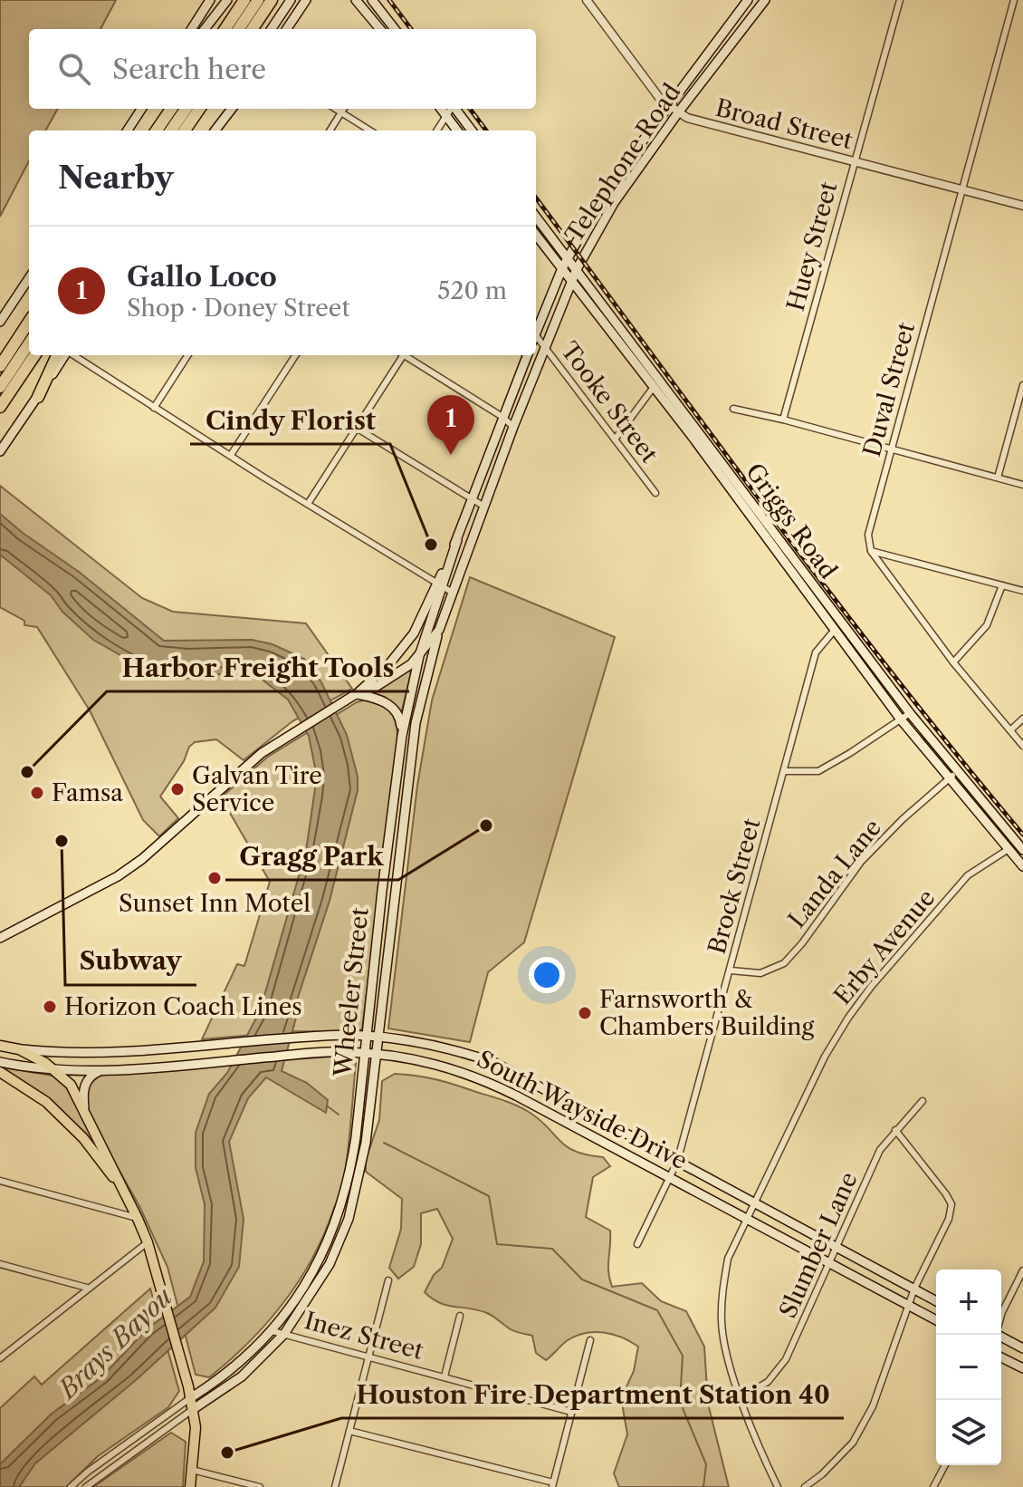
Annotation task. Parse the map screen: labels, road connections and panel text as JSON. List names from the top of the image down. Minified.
{"streets":{"main road":["Telephone Road","Griggs Road","Wheeler Street","South Wayside Drive"],"street":["Broad Street","Huey Street","Duval Street","Tooke Street","Landa Lane","Brock Street","Erby Avenue","Slumber Lane","Inez Street"]},"crossings":[["Broad Street","Telephone Road"],["Broad Street","Huey Street"],["Broad Street","Duval Street"],["Telephone Road","Tooke Street"],["Telephone Road","Griggs Road"],["Telephone Road","Wheeler Street"],["Griggs Road","Landa Lane"],["Griggs Road","Brock Street"],["Griggs Road","Erby Avenue"],["Landa Lane","Brock Street"],["Brock Street","South Wayside Drive"],["Erby Avenue","South Wayside Drive"],["Erby Avenue","Slumber Lane"],["Wheeler Street","South Wayside Drive"],["Wheeler Street","Inez Street"],["South Wayside Drive","Slumber Lane"]],"water":["Brays Bayou"],"places":["Cindy Florist","Harbor Freight Tools","Galvan Tire Service","Famsa","Gragg Park","Subway","Sunset Inn Motel","Horizon Coach Lines","Farnsworth & Chambers Building","Houston Fire Department Station 40"],"page":{"search":"Search here","heading":"Nearby","list":[{"mark":"1","name":"Gallo Loco","note":"Shop · Doney Street","value":"520 m"}],"pins":"1","map_buttons":["+","−"]}}
